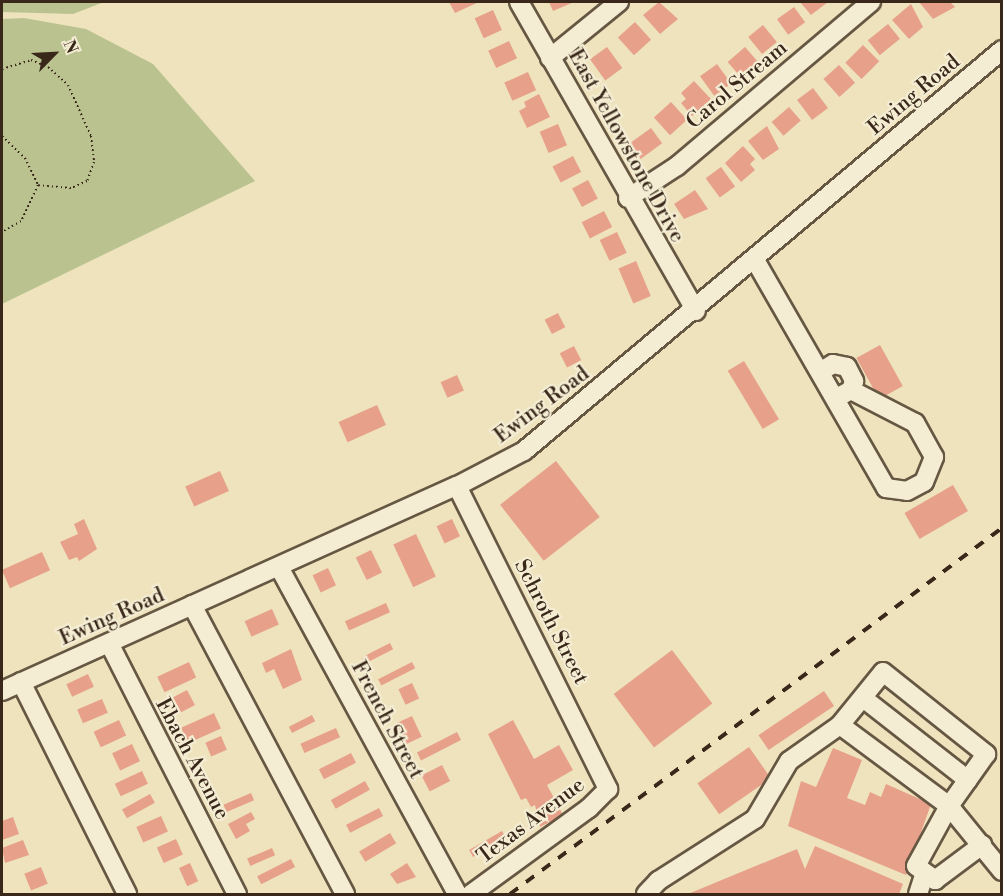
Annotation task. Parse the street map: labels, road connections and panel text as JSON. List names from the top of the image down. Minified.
{"streets":{"street":["Carol Stream","Ewing Road","East Yellowstone Drive","Schroth Street","French Street","Ebach Avenue","Texas Avenue"]},"crossings":[["Carol Stream","East Yellowstone Drive"],["Ewing Road","East Yellowstone Drive"],["Ewing Road","Schroth Street"],["Ewing Road","French Street"],["Ewing Road","Ebach Avenue"],["Schroth Street","Texas Avenue"]],"north":"top right"}
